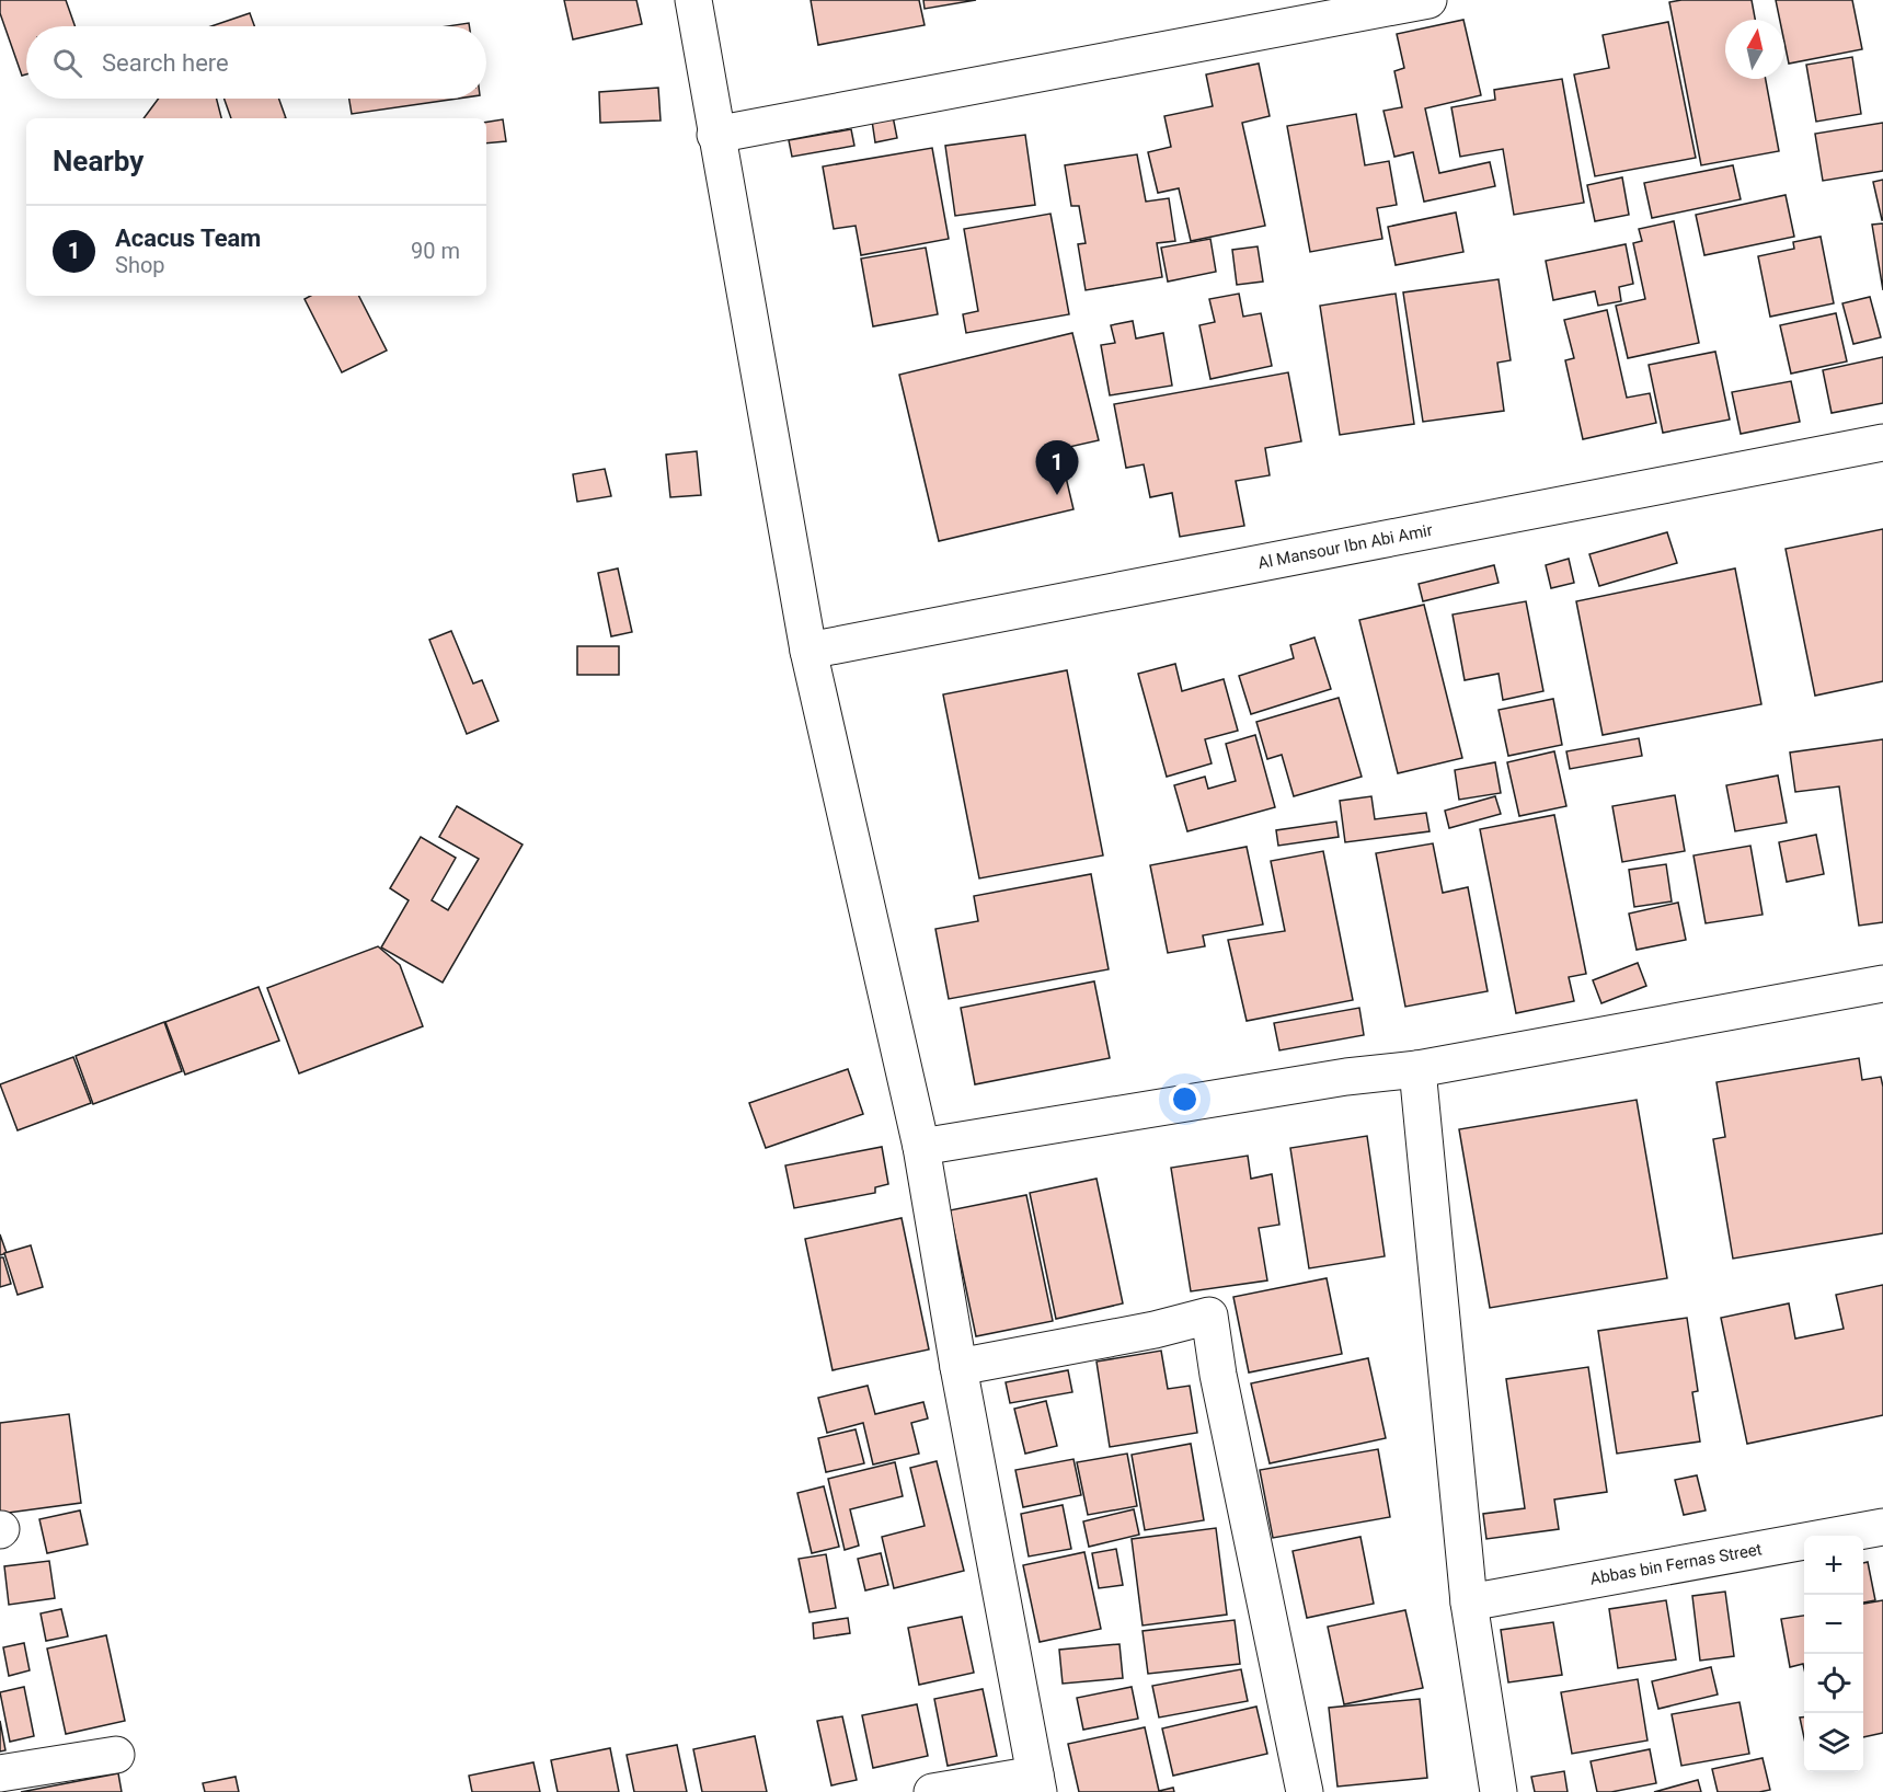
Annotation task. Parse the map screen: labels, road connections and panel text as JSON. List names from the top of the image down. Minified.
{"streets":{"street":["Al Mansour Ibn Abi Amir","Abbas bin Fernas Street"]},"north":"top","page":{"search":"Search here","heading":"Nearby","list":[{"mark":"1","name":"Acacus Team","note":"Shop","value":"90 m"}],"pins":"1","map_buttons":["+","−"]}}
